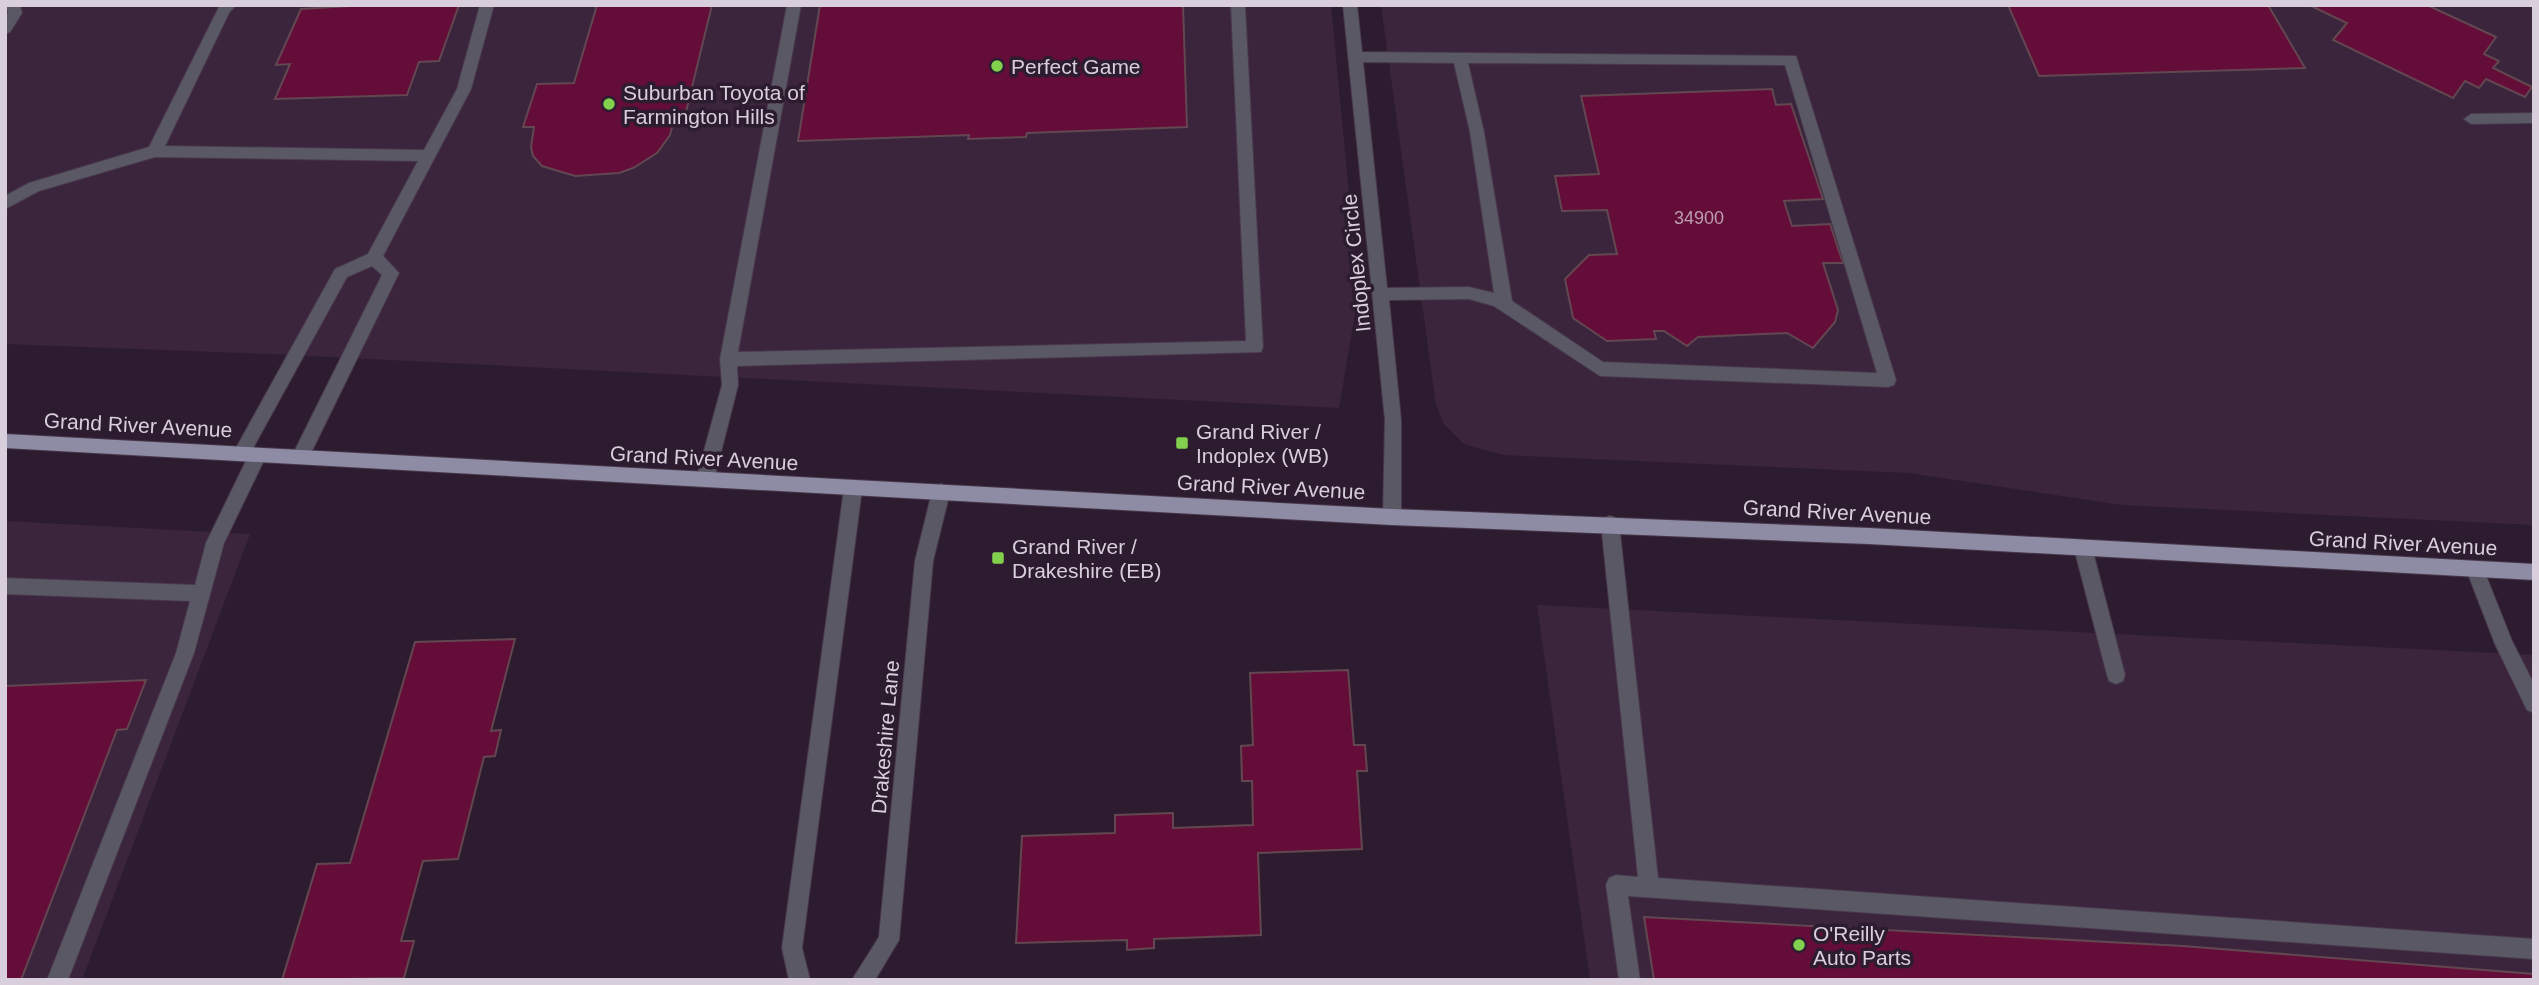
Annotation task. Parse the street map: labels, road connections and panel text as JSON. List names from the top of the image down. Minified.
{"streets":{"main road":["Grand River Avenue"],"street":["Indoplex Circle","Drakeshire Lane"]},"crossings":[["Indoplex Circle","Grand River Avenue"],["Grand River Avenue","Drakeshire Lane"]],"places":{"other":["Perfect Game","Suburban Toyota of Farmington Hills","O'Reilly Auto Parts"],"transit":["Grand River / Indoplex (WB)","Grand River / Drakeshire (EB)"]},"house_numbers":["34900"]}
